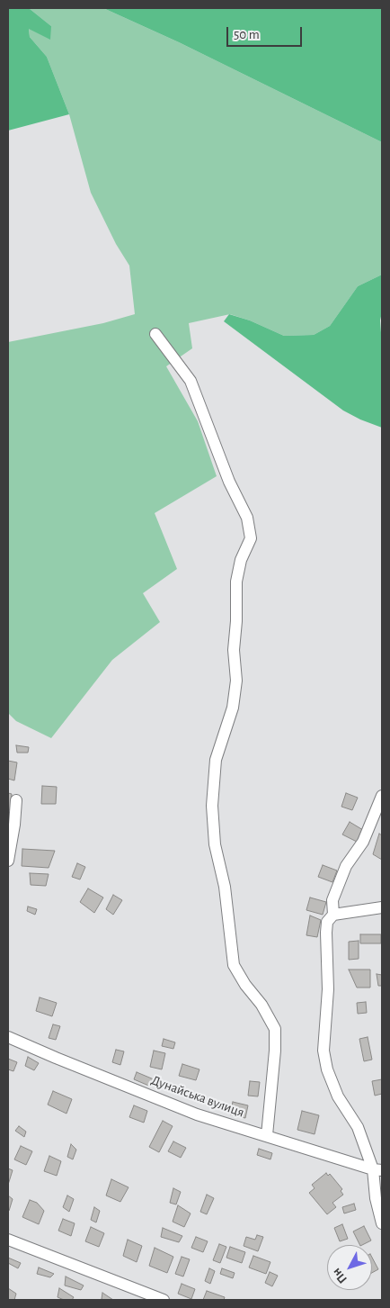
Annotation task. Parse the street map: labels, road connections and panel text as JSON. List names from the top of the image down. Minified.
{"streets":{"street":["Дунайська вулиця"]},"scale_bar":"50 m","north":"bottom left"}
